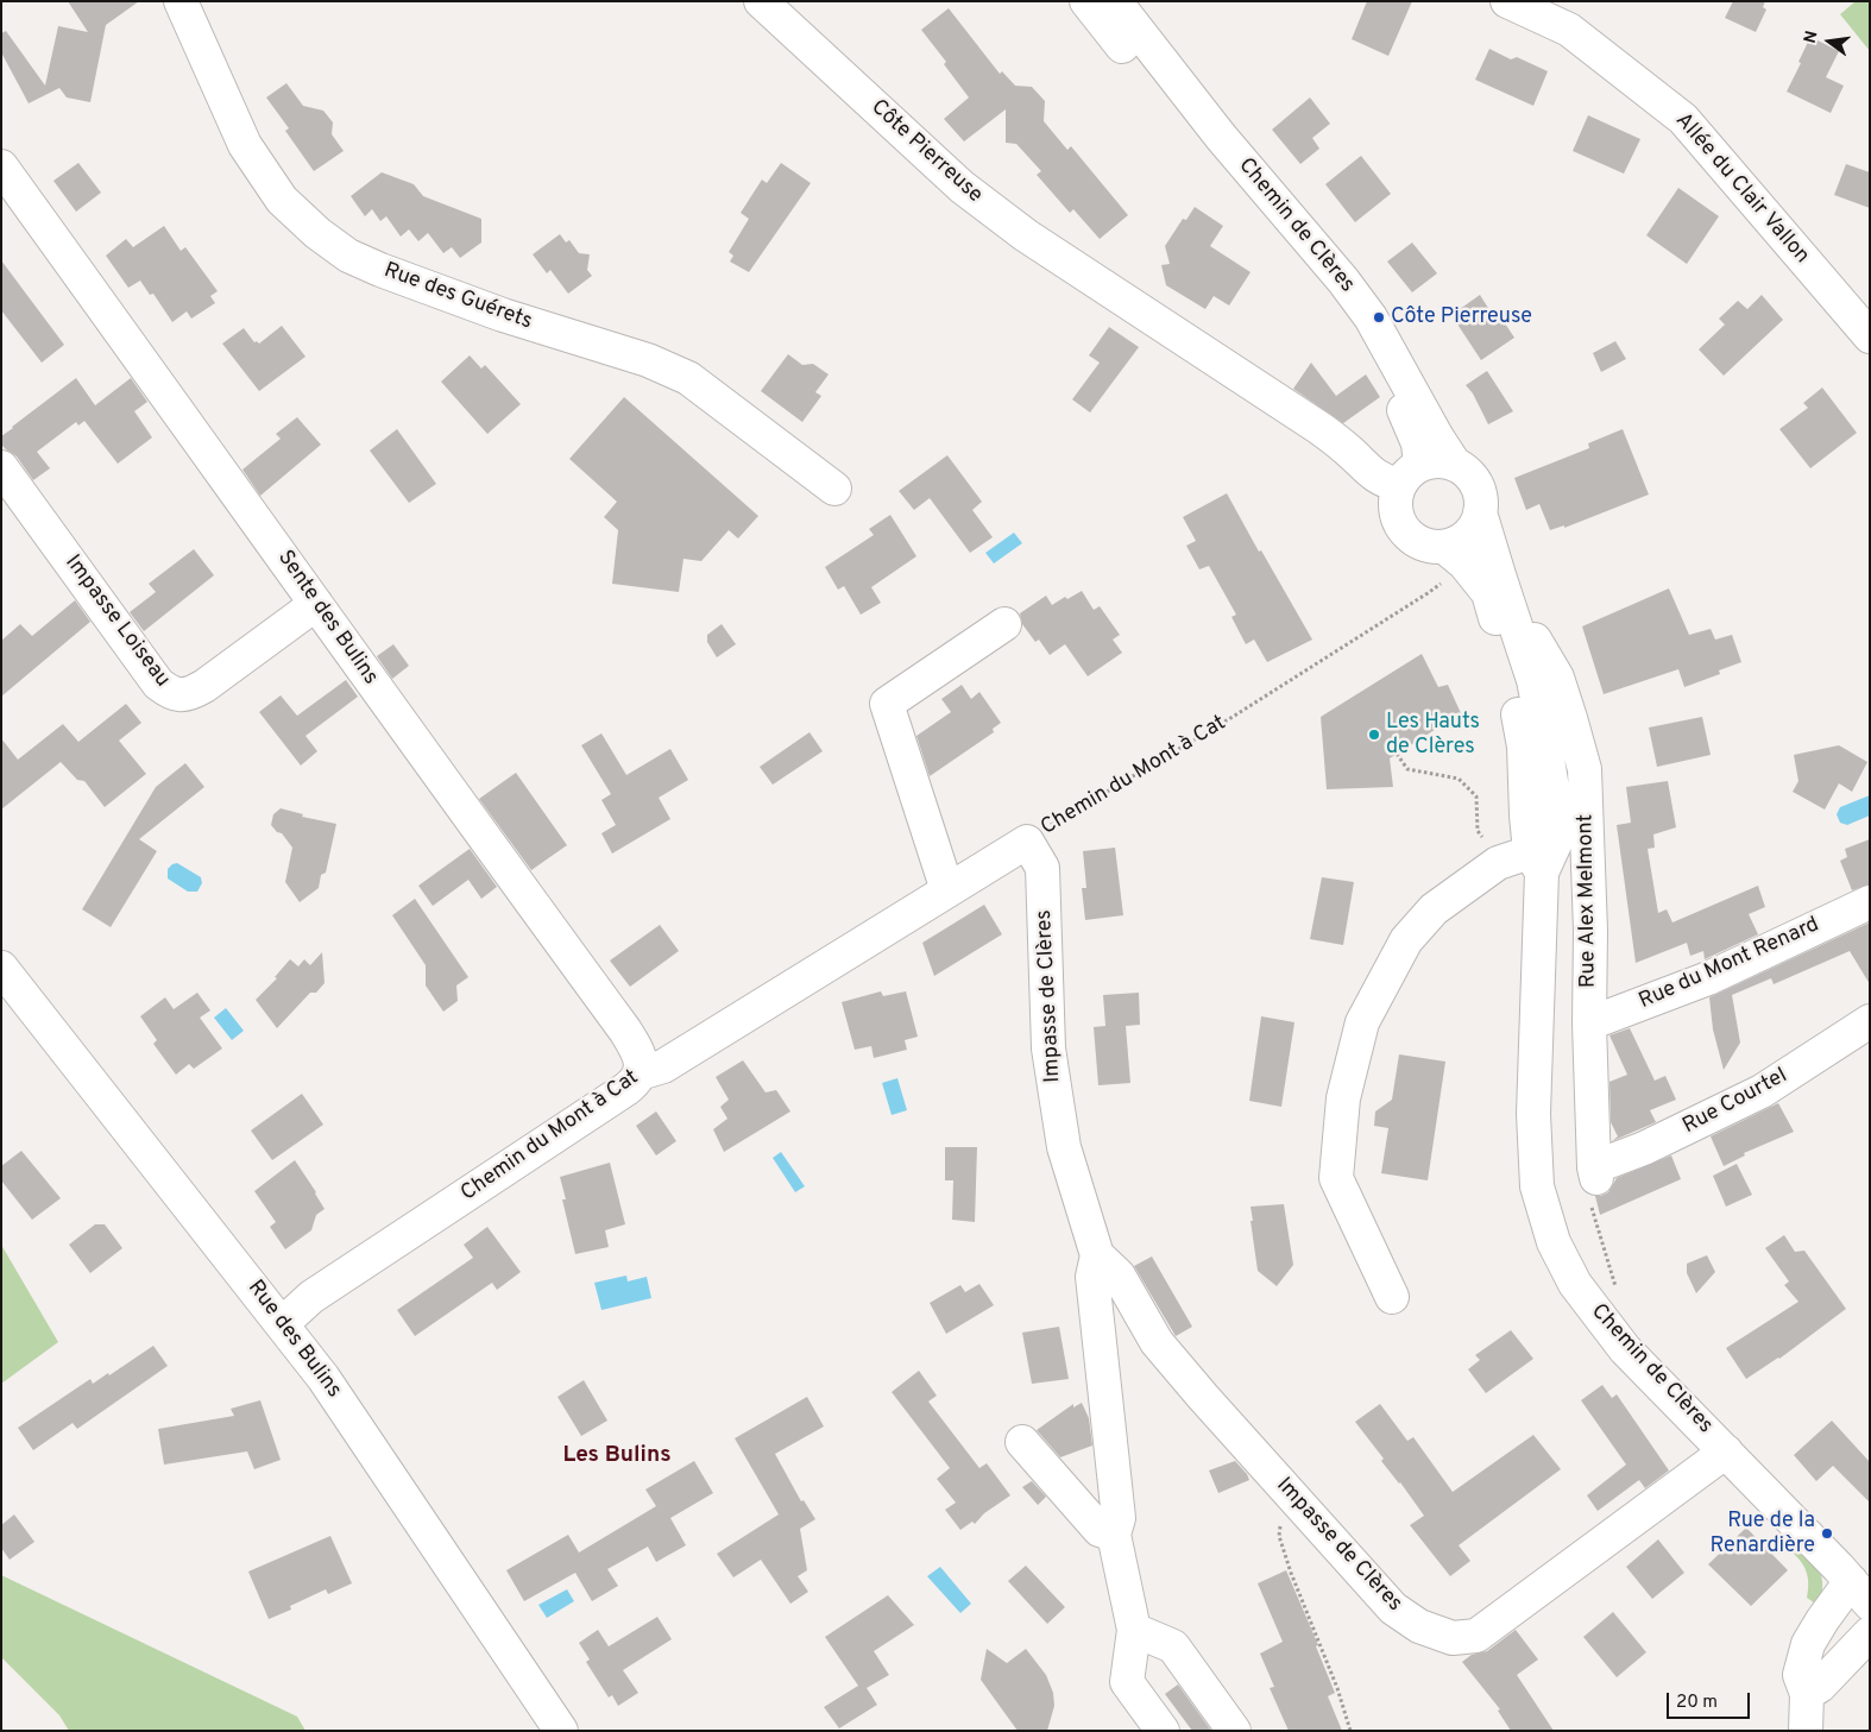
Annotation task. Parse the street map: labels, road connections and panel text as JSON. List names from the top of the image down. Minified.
{"streets":{"street":["Côte Pierreuse","Allée du Clair Vallon","Chemin de Clères","Rue des Guérets","Sente des Bulins","Impasse Loiseau","Chemin du Mont à Cat","Rue Alex Melmont","Rue du Mont Renard","Impasse de Clères","Rue Courtel","Rue des Bulins"]},"crossings":[["Côte Pierreuse","Chemin de Clères"],["Chemin de Clères","Impasse de Clères"],["Sente des Bulins","Impasse Loiseau"],["Sente des Bulins","Chemin du Mont à Cat"],["Chemin du Mont à Cat","Impasse de Clères"],["Chemin du Mont à Cat","Rue des Bulins"],["Rue Alex Melmont","Rue du Mont Renard"],["Rue Alex Melmont","Rue Courtel"]],"districts":["Les Bulins"],"places":["Côte Pierreuse","Les Hauts de Clères","Rue de la Renardière"],"scale_bar":"20 m","north":"left"}
